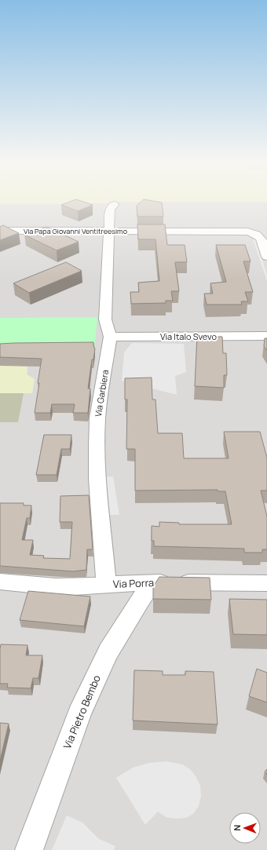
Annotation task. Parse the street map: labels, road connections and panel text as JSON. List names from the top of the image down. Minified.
{"streets":{"street":["Via Papa Giovanni Ventitreesimo","Via Italo Svevo","Via Garbiera","Via Porra","Via Pietro Bembo"]},"crossings":[["Via Papa Giovanni Ventitreesimo","Via Garbiera"],["Via Italo Svevo","Via Garbiera"],["Via Garbiera","Via Porra"],["Via Porra","Via Pietro Bembo"]],"north":"left"}
